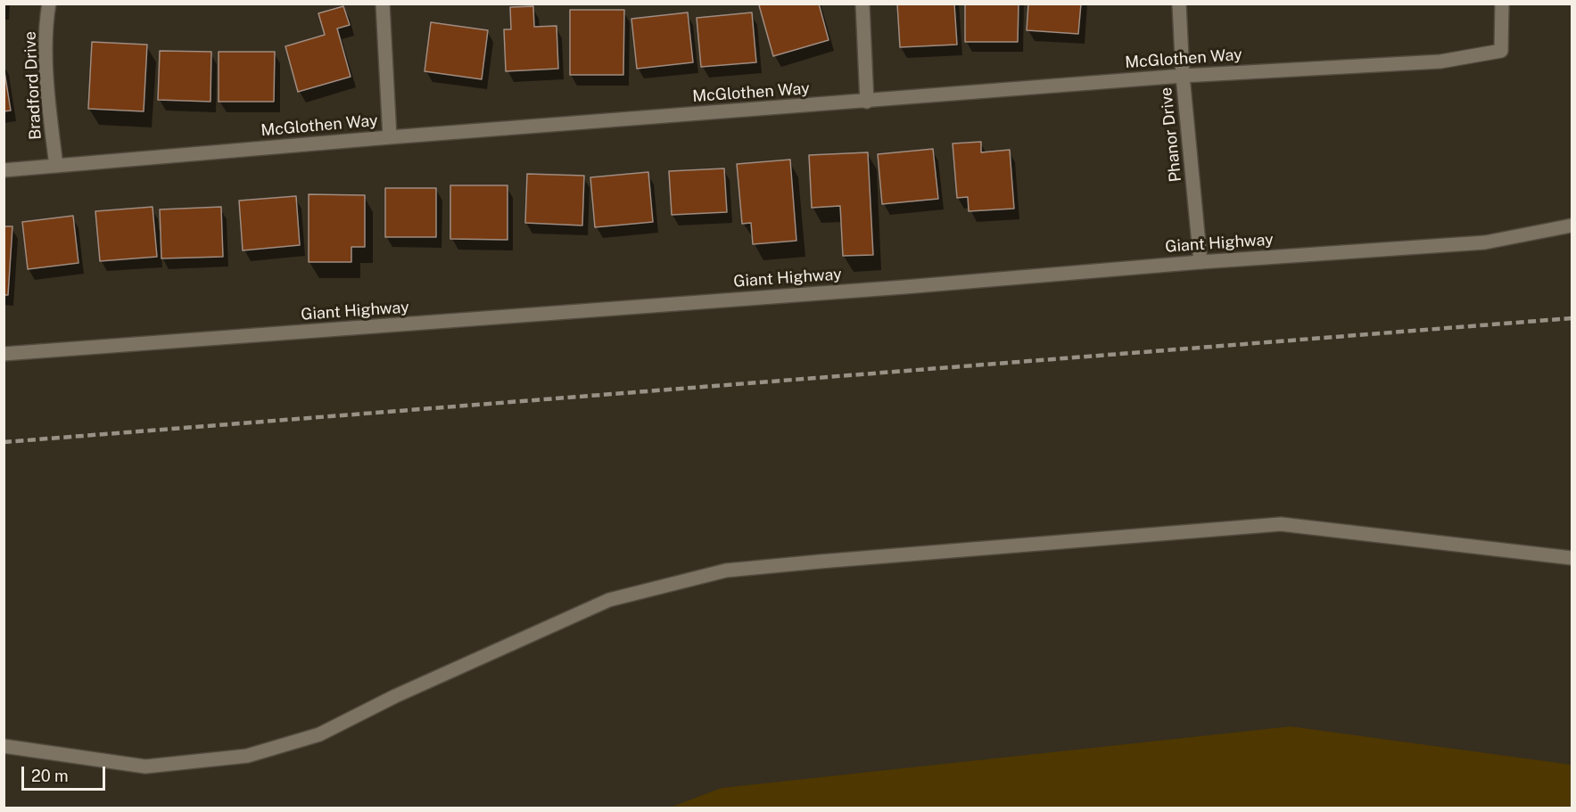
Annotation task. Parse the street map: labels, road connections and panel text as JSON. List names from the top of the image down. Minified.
{"streets":{"street":["McGlothen Way","Bradford Drive","Phanor Drive","Giant Highway"]},"crossings":[["McGlothen Way","Bradford Drive"],["McGlothen Way","Phanor Drive"],["Phanor Drive","Giant Highway"]],"scale_bar":"20 m"}
